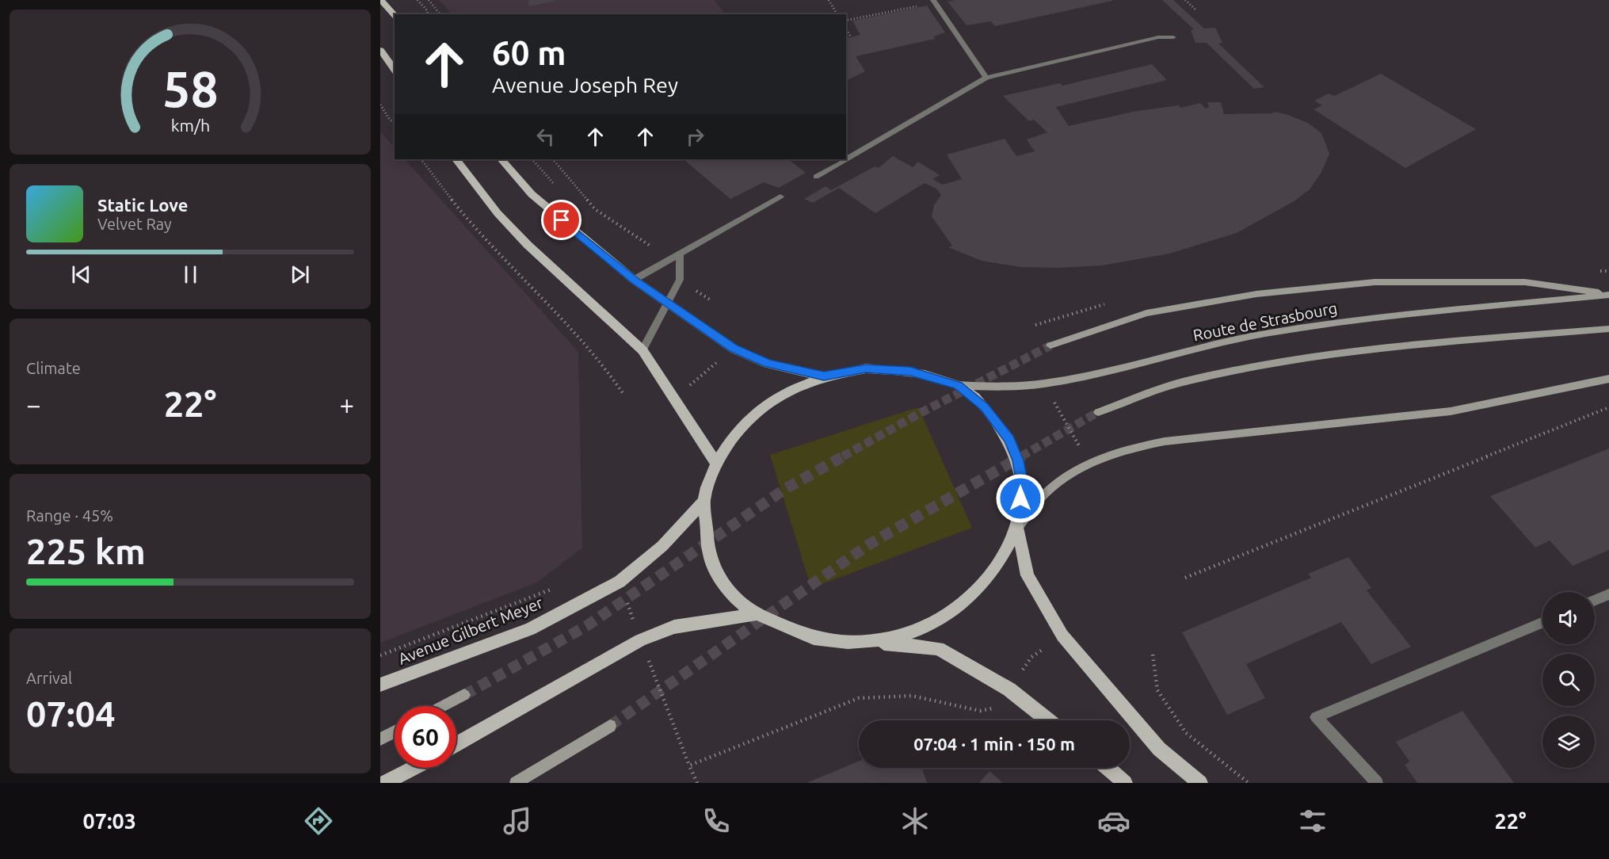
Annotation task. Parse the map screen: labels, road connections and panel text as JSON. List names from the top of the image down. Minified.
{"streets":{"main road":["Route de Strasbourg","Avenue Gilbert Meyer"]},"page":{"turn":["60 m","Avenue Joseph Rey"],"song":["Static Love","Velvet Ray"],"tile":["Climate",["Range · 45%","225 km"],["Arrival","07:04"]],"heat":["−","22°","+"],"limit":"60","trip":"07:04 · 1 min · 150 m","tabs":["07:03","22°"],"gauge":["58","km/h"]}}
